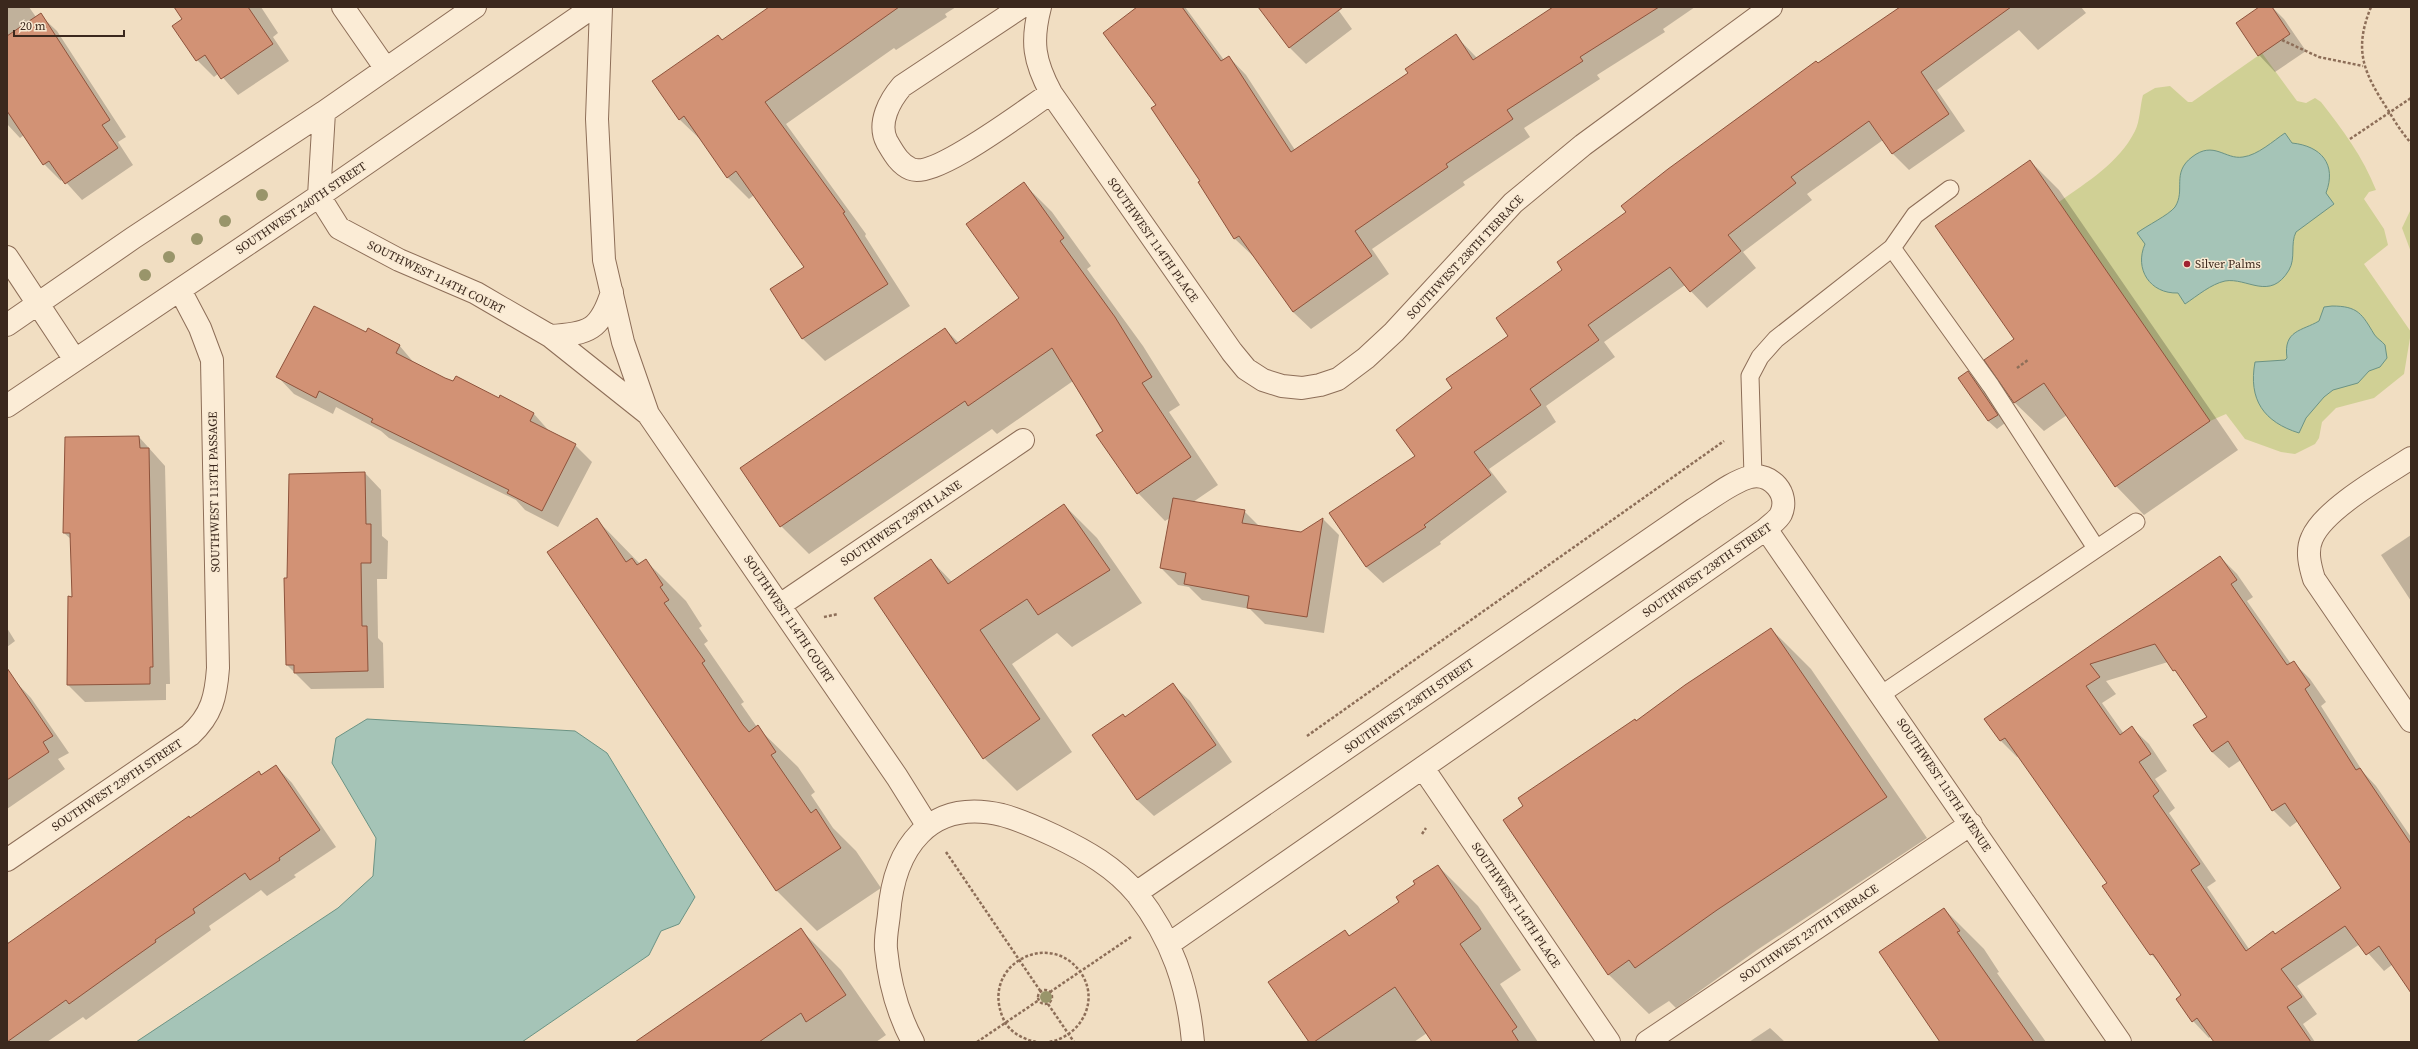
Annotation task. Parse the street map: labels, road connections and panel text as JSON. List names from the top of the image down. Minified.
{"streets":{"street":["SOUTHWEST 240TH STREET","SOUTHWEST 114TH PLACE","SOUTHWEST 238TH TERRACE","SOUTHWEST 114TH COURT","SOUTHWEST 113TH PASSAGE","SOUTHWEST 239TH LANE","SOUTHWEST 238TH STREET","SOUTHWEST 239TH STREET","SOUTHWEST 115TH AVENUE","SOUTHWEST 237TH TERRACE"]},"crossings":[["SOUTHWEST 240TH STREET","SOUTHWEST 114TH COURT"],["SOUTHWEST 240TH STREET","SOUTHWEST 113TH PASSAGE"],["SOUTHWEST 114TH PLACE","SOUTHWEST 238TH TERRACE"],["SOUTHWEST 114TH PLACE","SOUTHWEST 238TH STREET"],["SOUTHWEST 114TH COURT","SOUTHWEST 239TH LANE"],["SOUTHWEST 113TH PASSAGE","SOUTHWEST 239TH STREET"],["SOUTHWEST 238TH STREET","SOUTHWEST 115TH AVENUE"],["SOUTHWEST 115TH AVENUE","SOUTHWEST 237TH TERRACE"]],"places":["Silver Palms"],"scale_bar":"20 m"}
